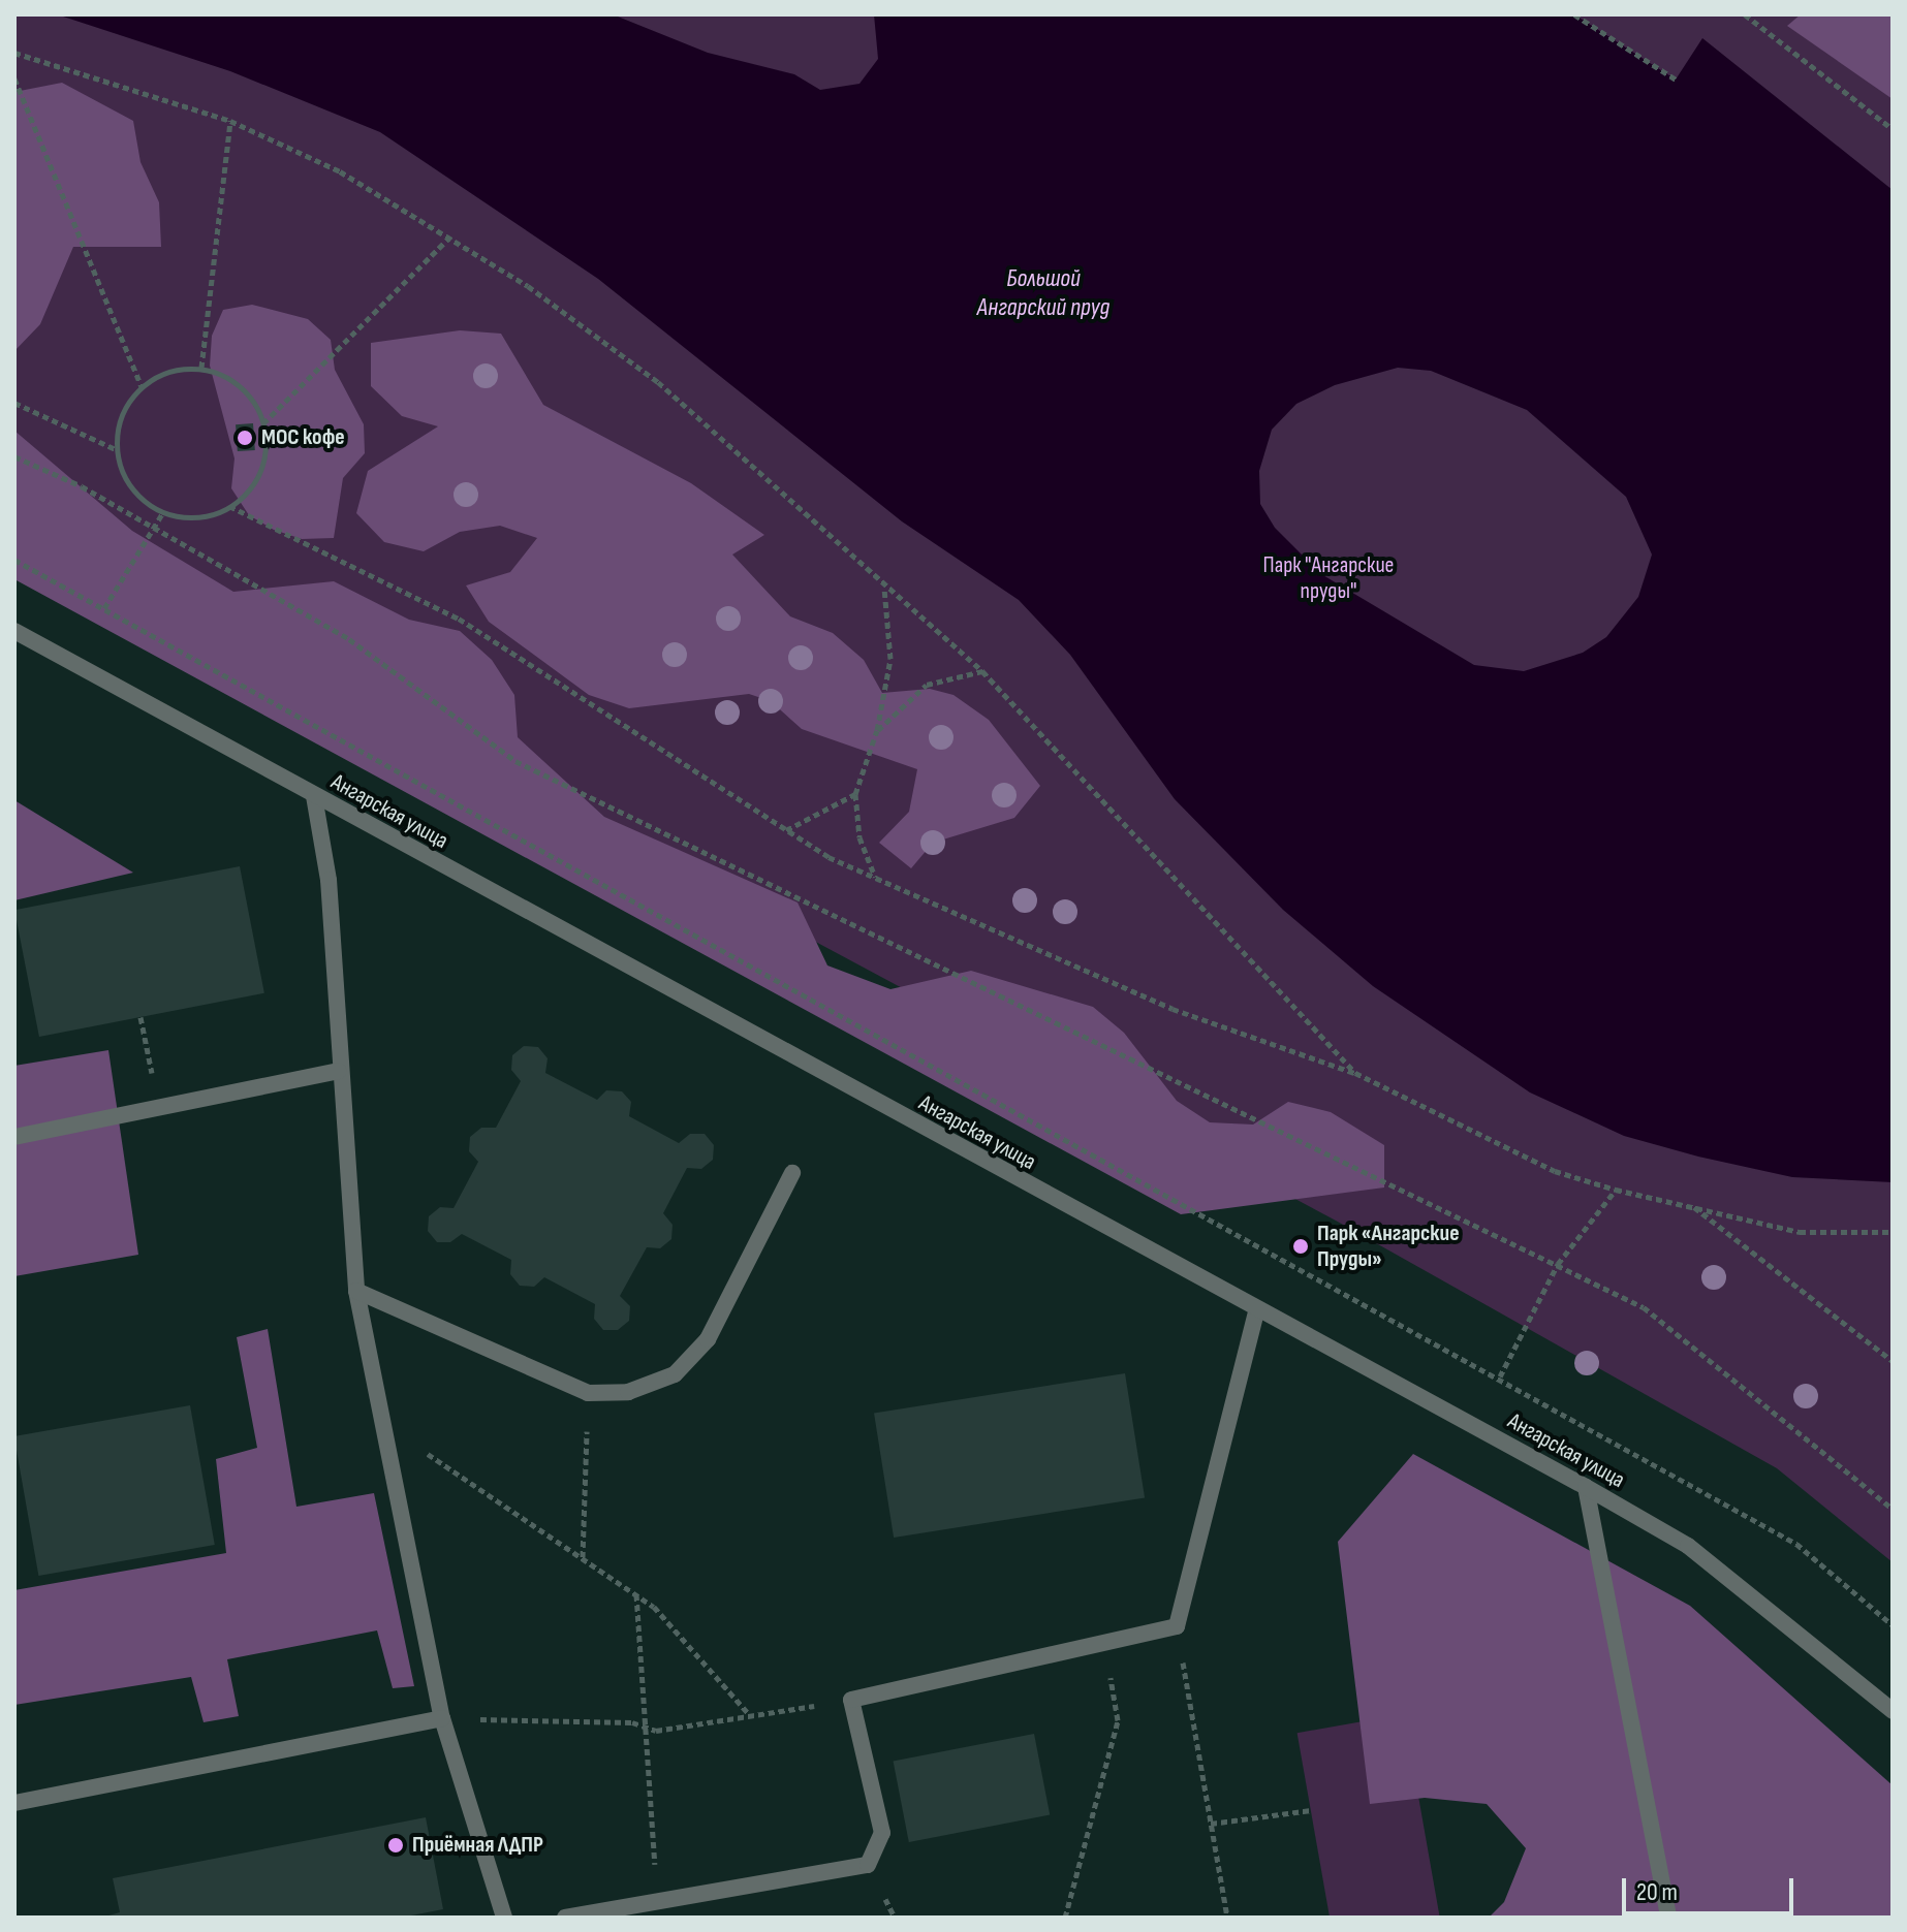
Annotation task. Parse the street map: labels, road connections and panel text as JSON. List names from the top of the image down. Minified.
{"streets":{"street":["Ангарская улица"]},"water":["Большой Ангарский пруд"],"parks":["Парк \"Ангарские пруды\""],"places":["МОС кофе","Парк «Ангарские Пруды»","Приёмная ЛДПР"],"scale_bar":"20 m"}
